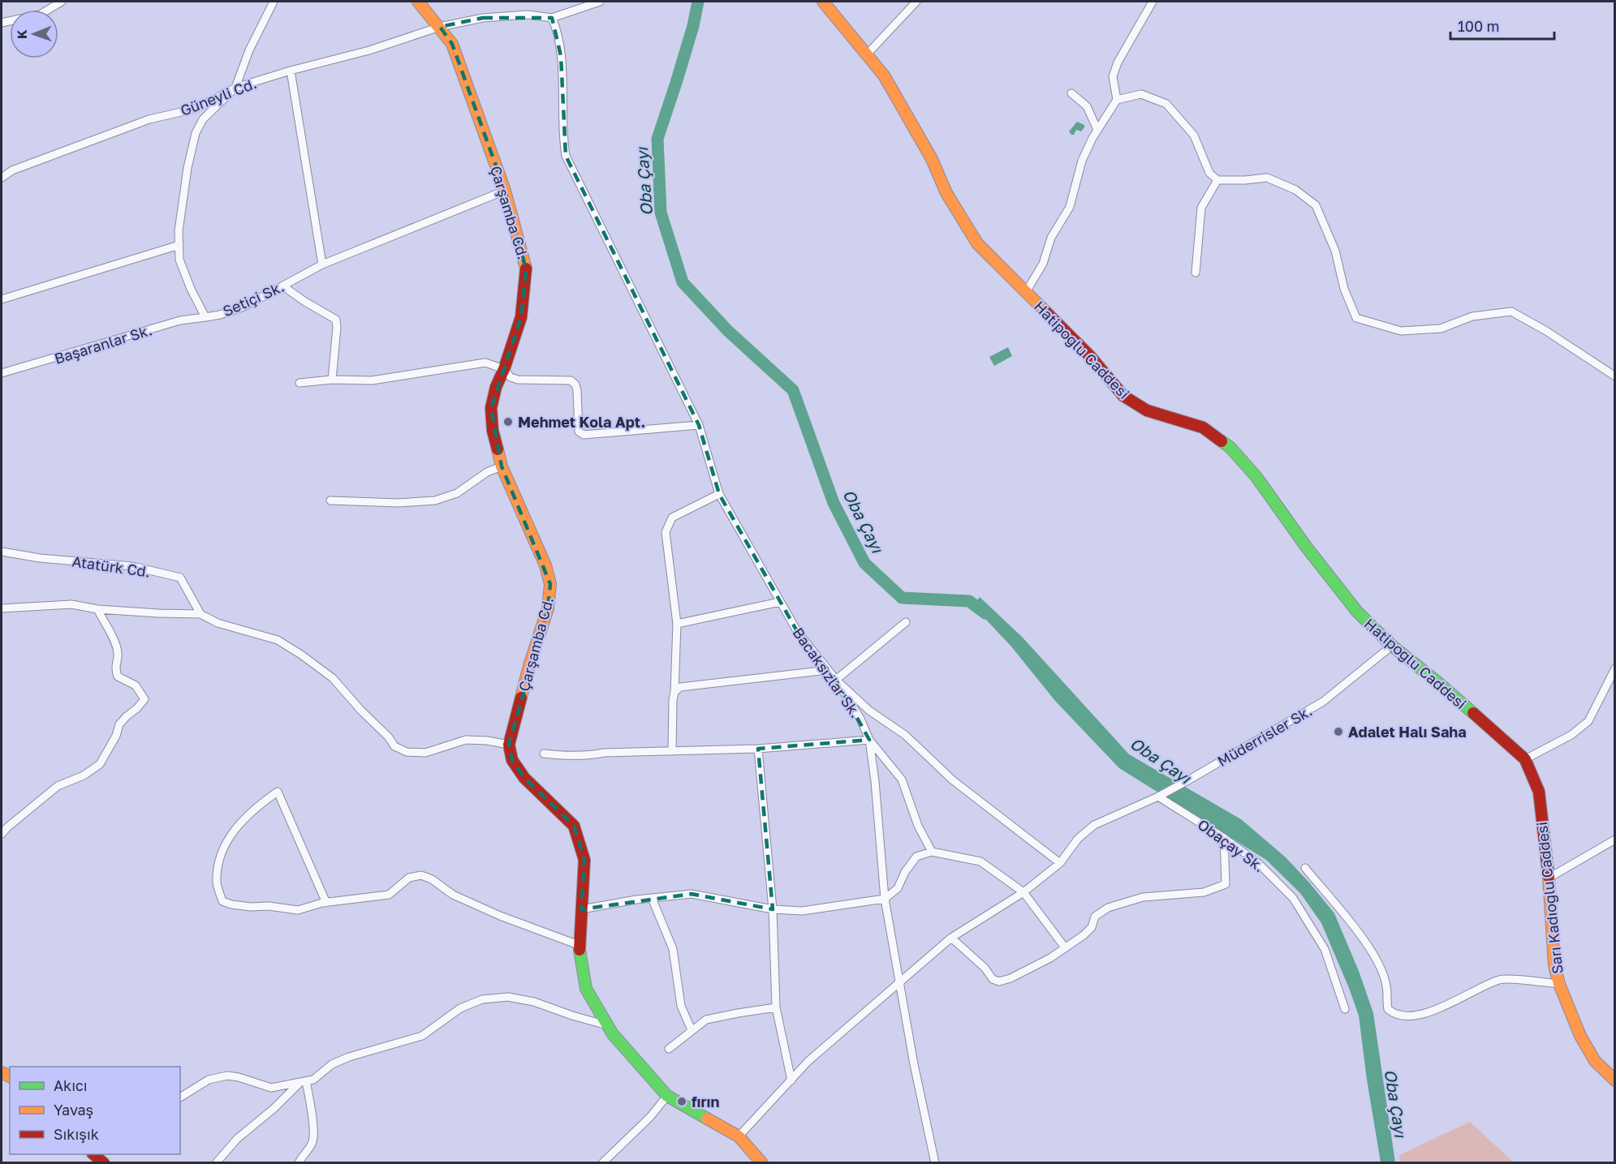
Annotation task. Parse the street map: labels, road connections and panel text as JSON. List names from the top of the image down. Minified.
{"streets":{"street":["Güneyli Cd.","Çarşamba Cd.","Setiçi Sk.","Başaranlar Sk.","Hatipoğlu Caddesi","Atatürk Cd.","Bacaksızlar Sk.","Müderrisler Sk.","Obaçay Sk.","Sarı Kadıoğlu Caddesi"]},"crossings":[["Güneyli Cd.","Çarşamba Cd."],["Güneyli Cd.","Setiçi Sk."],["Güneyli Cd.","Bacaksızlar Sk."],["Çarşamba Cd.","Setiçi Sk."],["Setiçi Sk.","Başaranlar Sk."],["Hatipoğlu Caddesi","Müderrisler Sk."],["Hatipoğlu Caddesi","Sarı Kadıoğlu Caddesi"],["Müderrisler Sk.","Obaçay Sk."]],"water":["Oba Çayı"],"places":["Mehmet Kola Apt.","Adalet Halı Saha","fırın"],"legend":["Akıcı","Yavaş","Sıkışık"],"scale_bar":"100 m","north":"left"}
